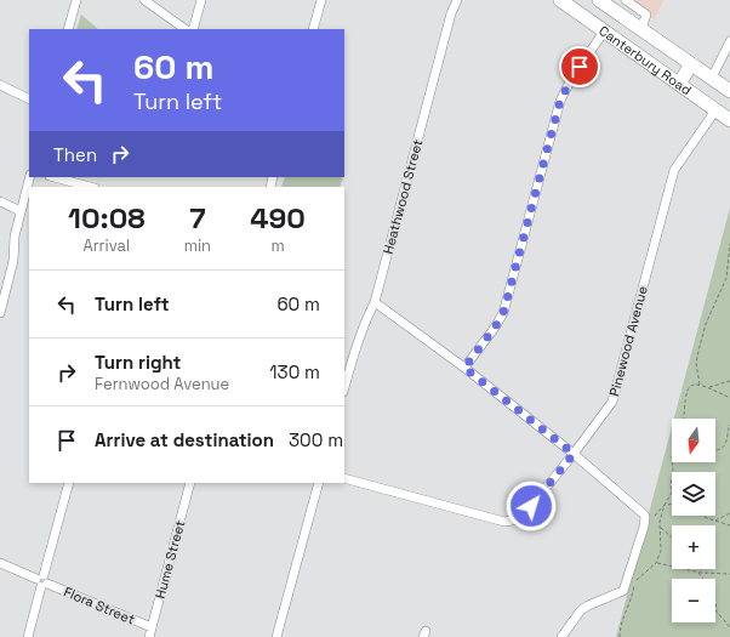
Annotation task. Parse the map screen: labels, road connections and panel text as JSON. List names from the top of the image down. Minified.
{"streets":{"main road":["Canterbury Road"],"street":["Heathwood Street","Pinewood Avenue","Hume Street","Flora Street"]},"crossings":[["Canterbury Road","Pinewood Avenue"],["Hume Street","Flora Street"]],"north":"bottom","page":{"turn":["60 m","Turn left"],"then":"Then","eta":["10:08","Arrival","7","min","490","m"],"list":[{"name":"Turn left","value":"60 m"},{"name":"Turn right","note":"Fernwood Avenue","value":"130 m"},{"name":"Arrive at destination","value":"300 m"}],"map_buttons":["+","−"]}}
